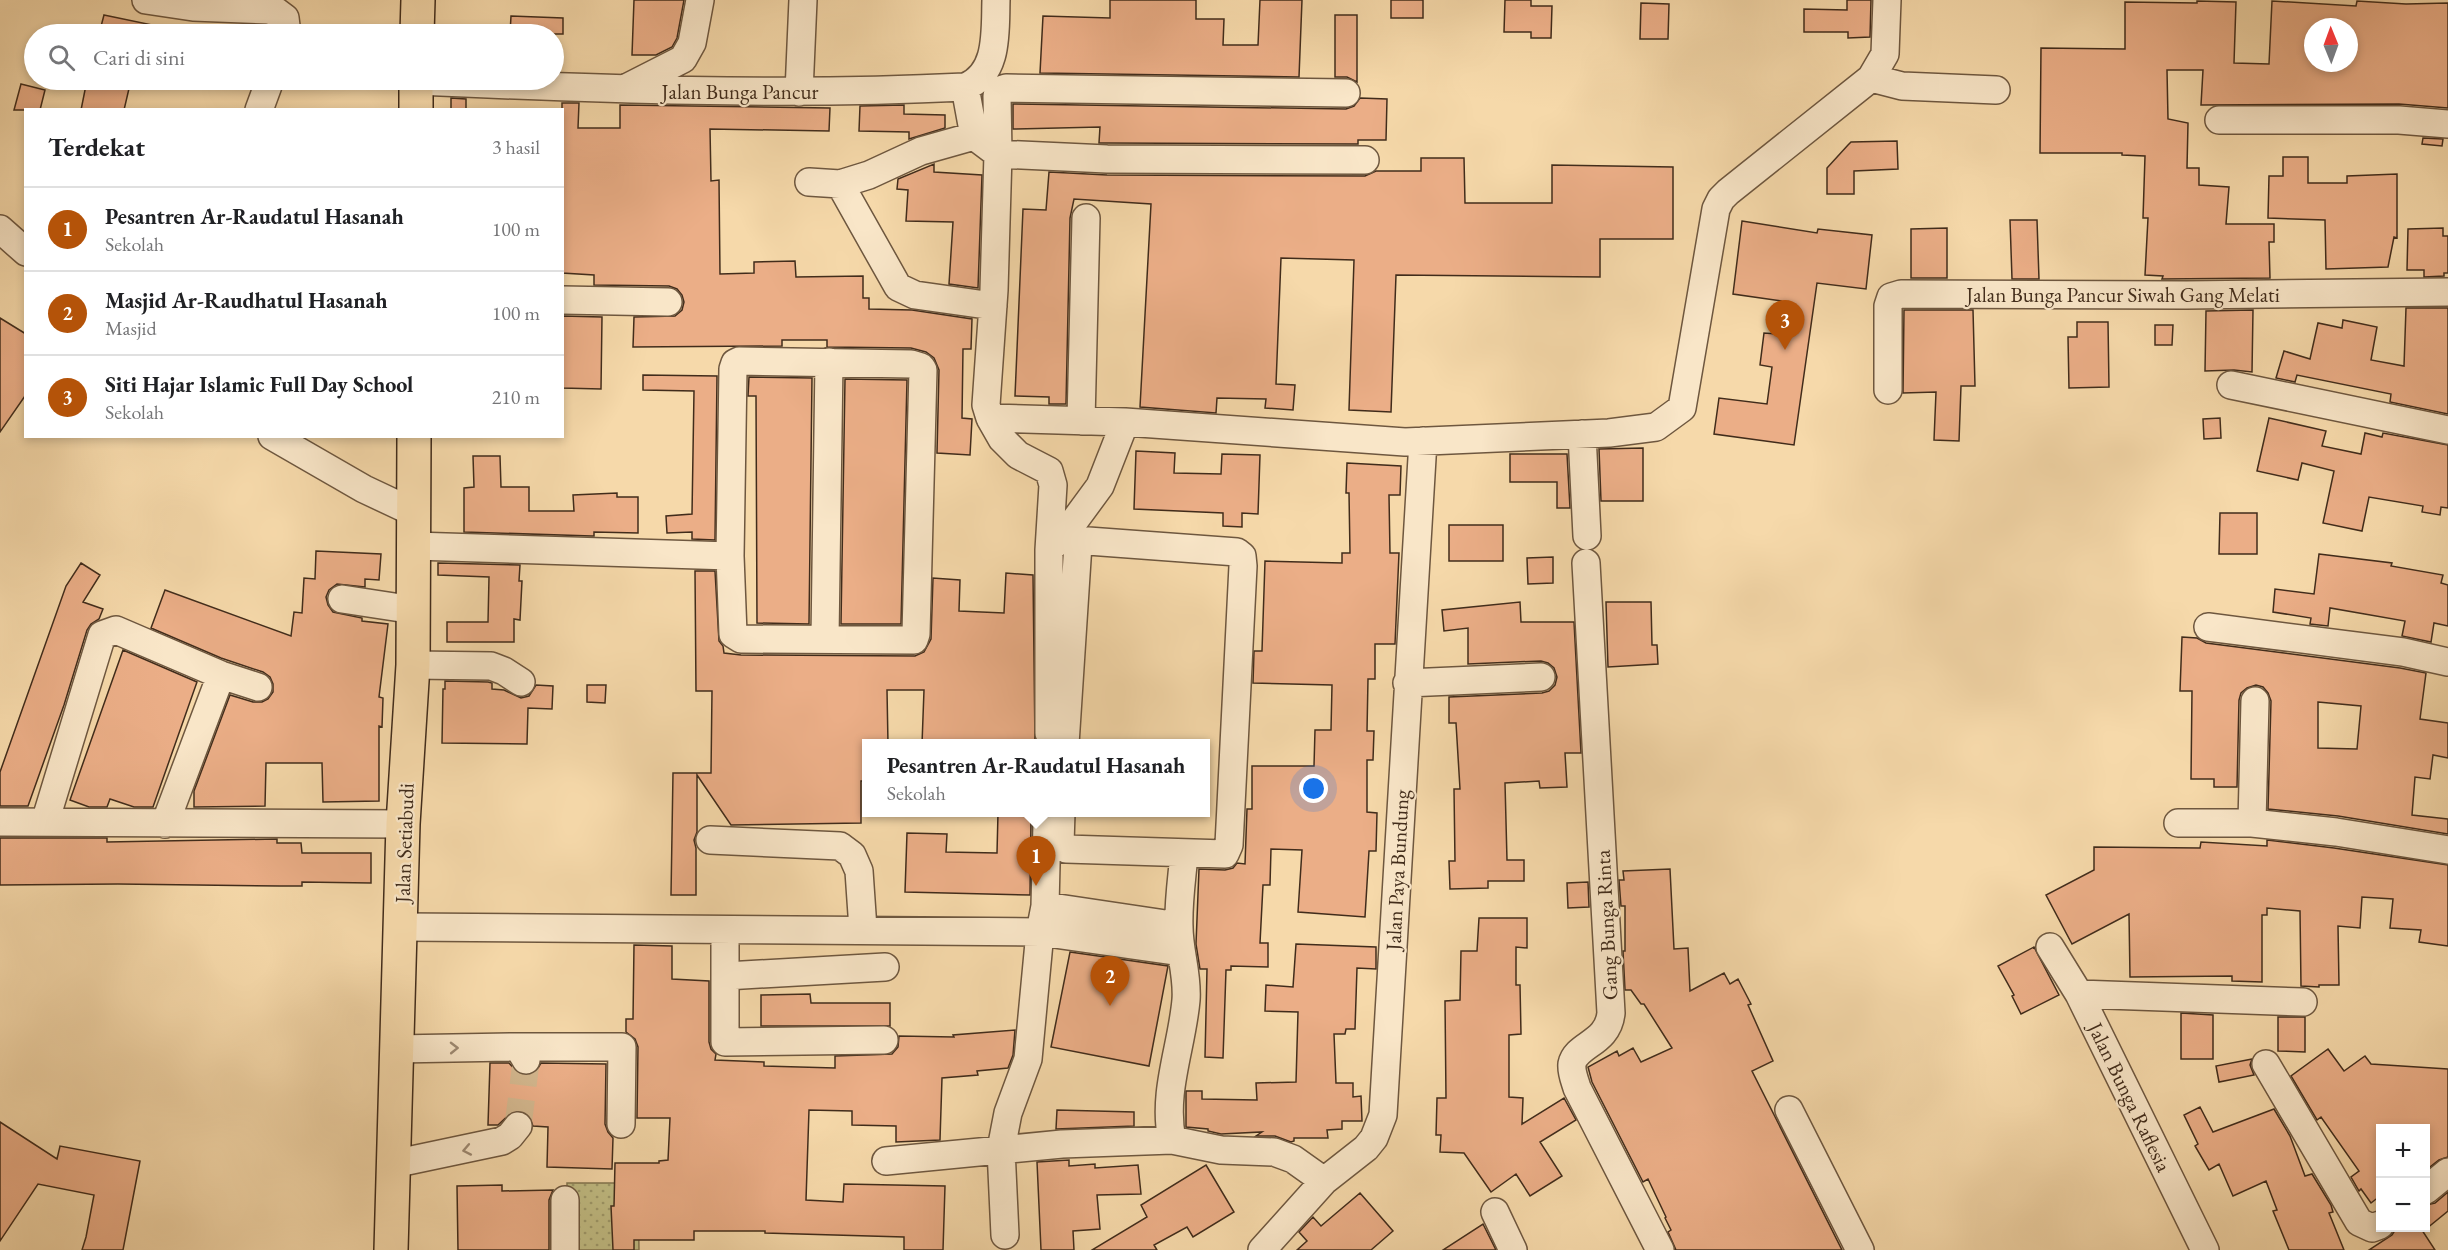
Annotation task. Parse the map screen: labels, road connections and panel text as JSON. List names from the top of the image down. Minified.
{"streets":{"main road":["Jalan Setiabudi"],"street":["Jalan Bunga Pancur","Jalan Bunga Pancur Siwah Gang Melati","Jalan Paya Bundung","Gang Bunga Rinta","Jalan Bunga Raflesia"]},"north":"top","page":{"search":"Cari di sini","heading":["Terdekat","3 hasil"],"list":[{"mark":"1","name":"Pesantren Ar-Raudatul Hasanah","note":"Sekolah","value":"100 m"},{"mark":"2","name":"Masjid Ar-Raudhatul Hasanah","note":"Masjid","value":"100 m"},{"mark":"3","name":"Siti Hajar Islamic Full Day School","note":"Sekolah","value":"210 m"}],"pins":["3","1","2"],"popup":["Pesantren Ar-Raudatul Hasanah","Sekolah"],"map_buttons":["+","−"]}}
